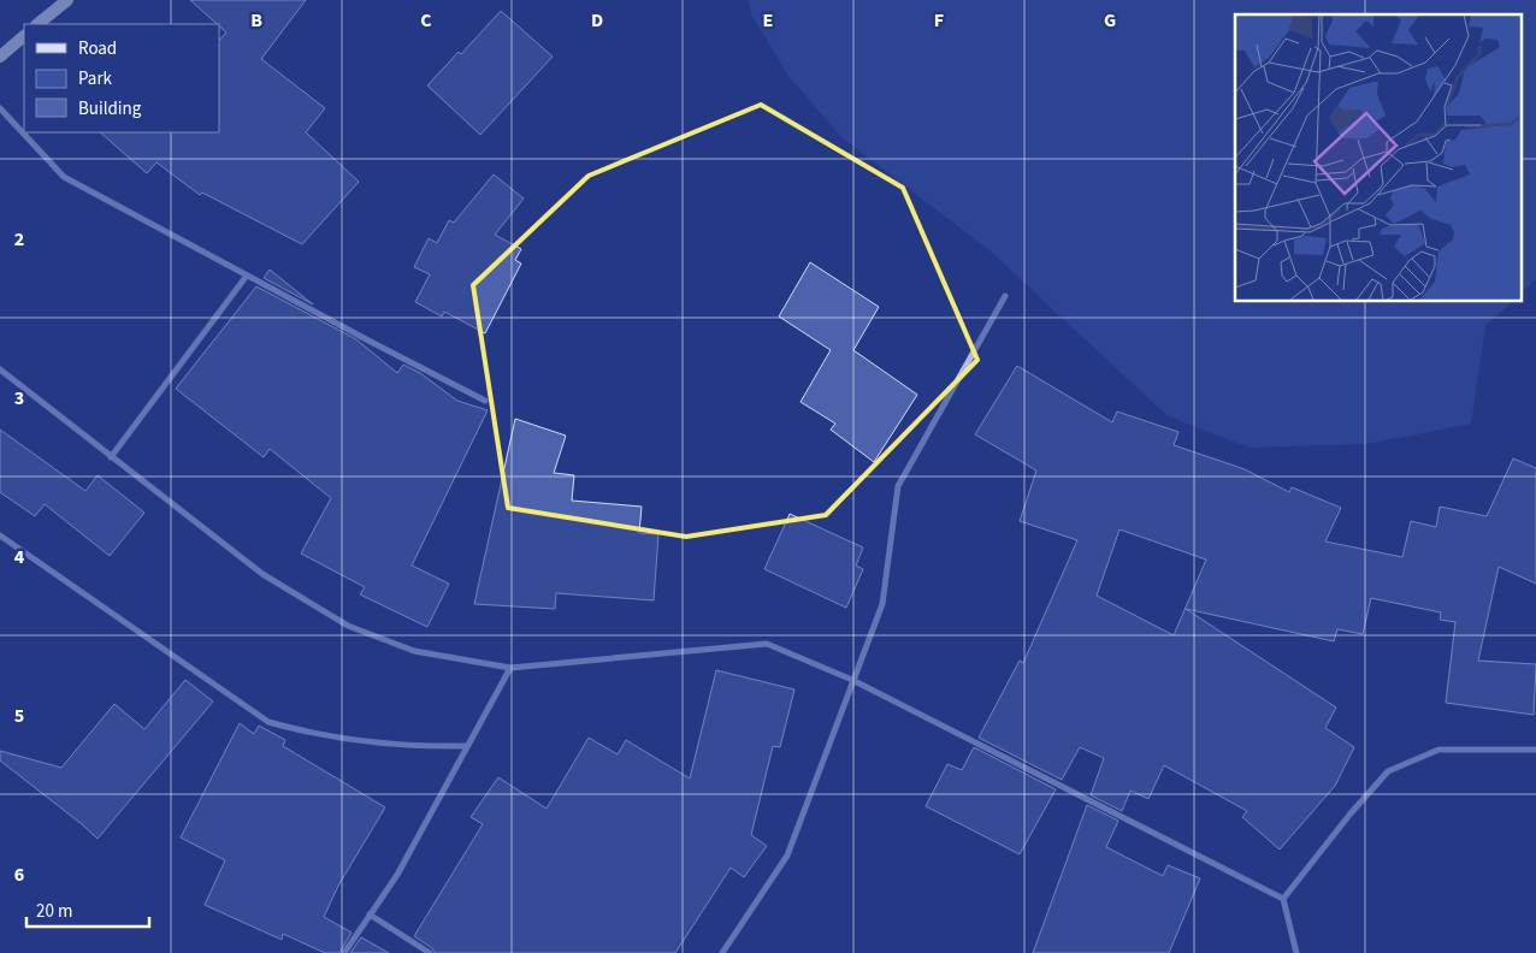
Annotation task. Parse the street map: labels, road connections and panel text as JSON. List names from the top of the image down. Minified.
{"legend":["Road","Park","Building"],"scale_bar":"20 m","grid":{"columns":["B","C","D","E","F","G"],"rows":["2","3","4","5","6"]}}
